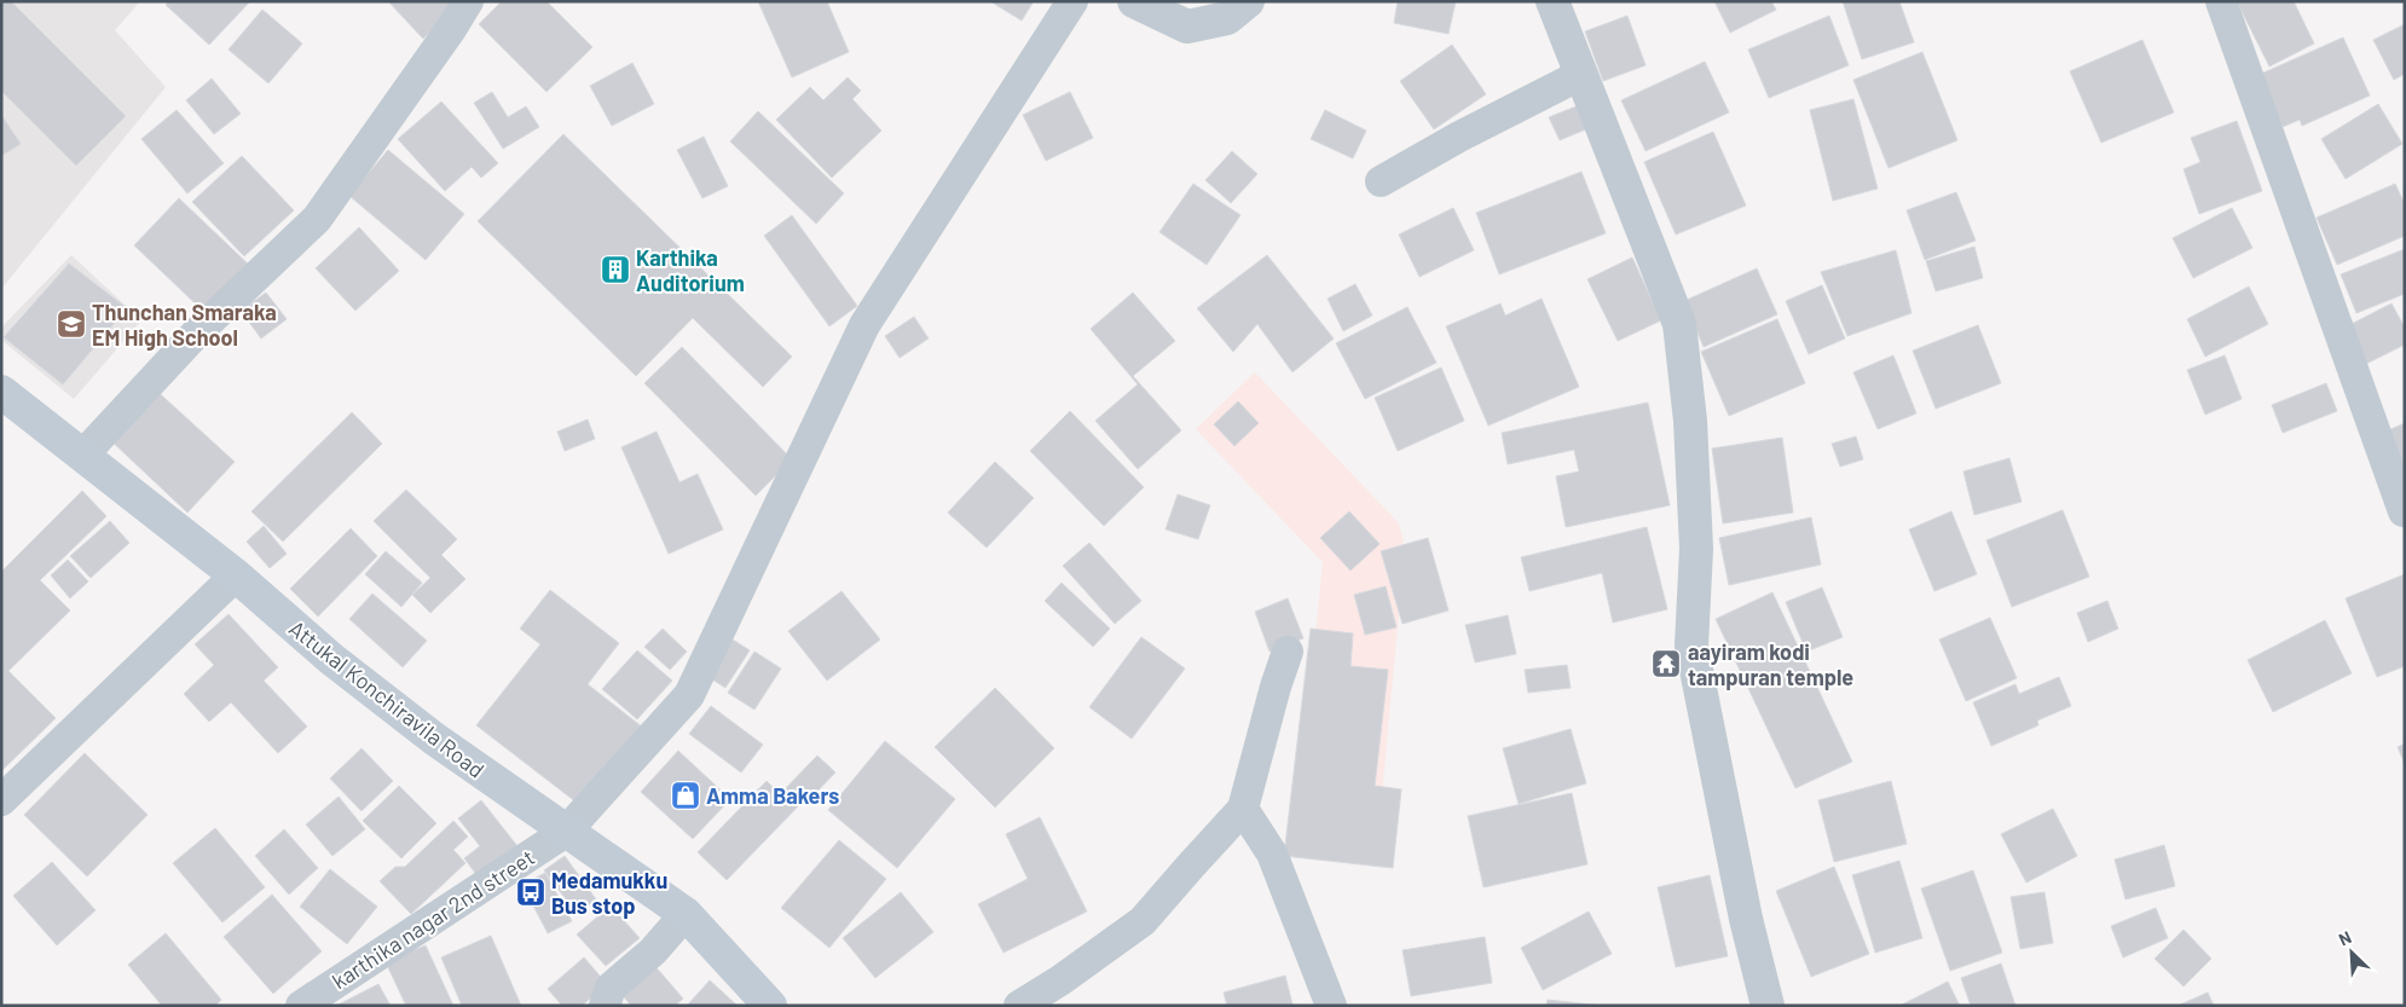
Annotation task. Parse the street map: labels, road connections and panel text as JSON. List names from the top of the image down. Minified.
{"streets":{"main road":["Attukal Konchiravila Road"],"street":["karthika nagar 2nd street"]},"crossings":[["Attukal Konchiravila Road","karthika nagar 2nd street"]],"places":{"building":["Karthika Auditorium"],"school or university":["Thunchan Smaraka EM High School"],"temple":["aayiram kodi tampuran temple"],"shop":["Amma Bakers"],"bus stop":["Medamukku Bus stop"]},"north":"top left"}
